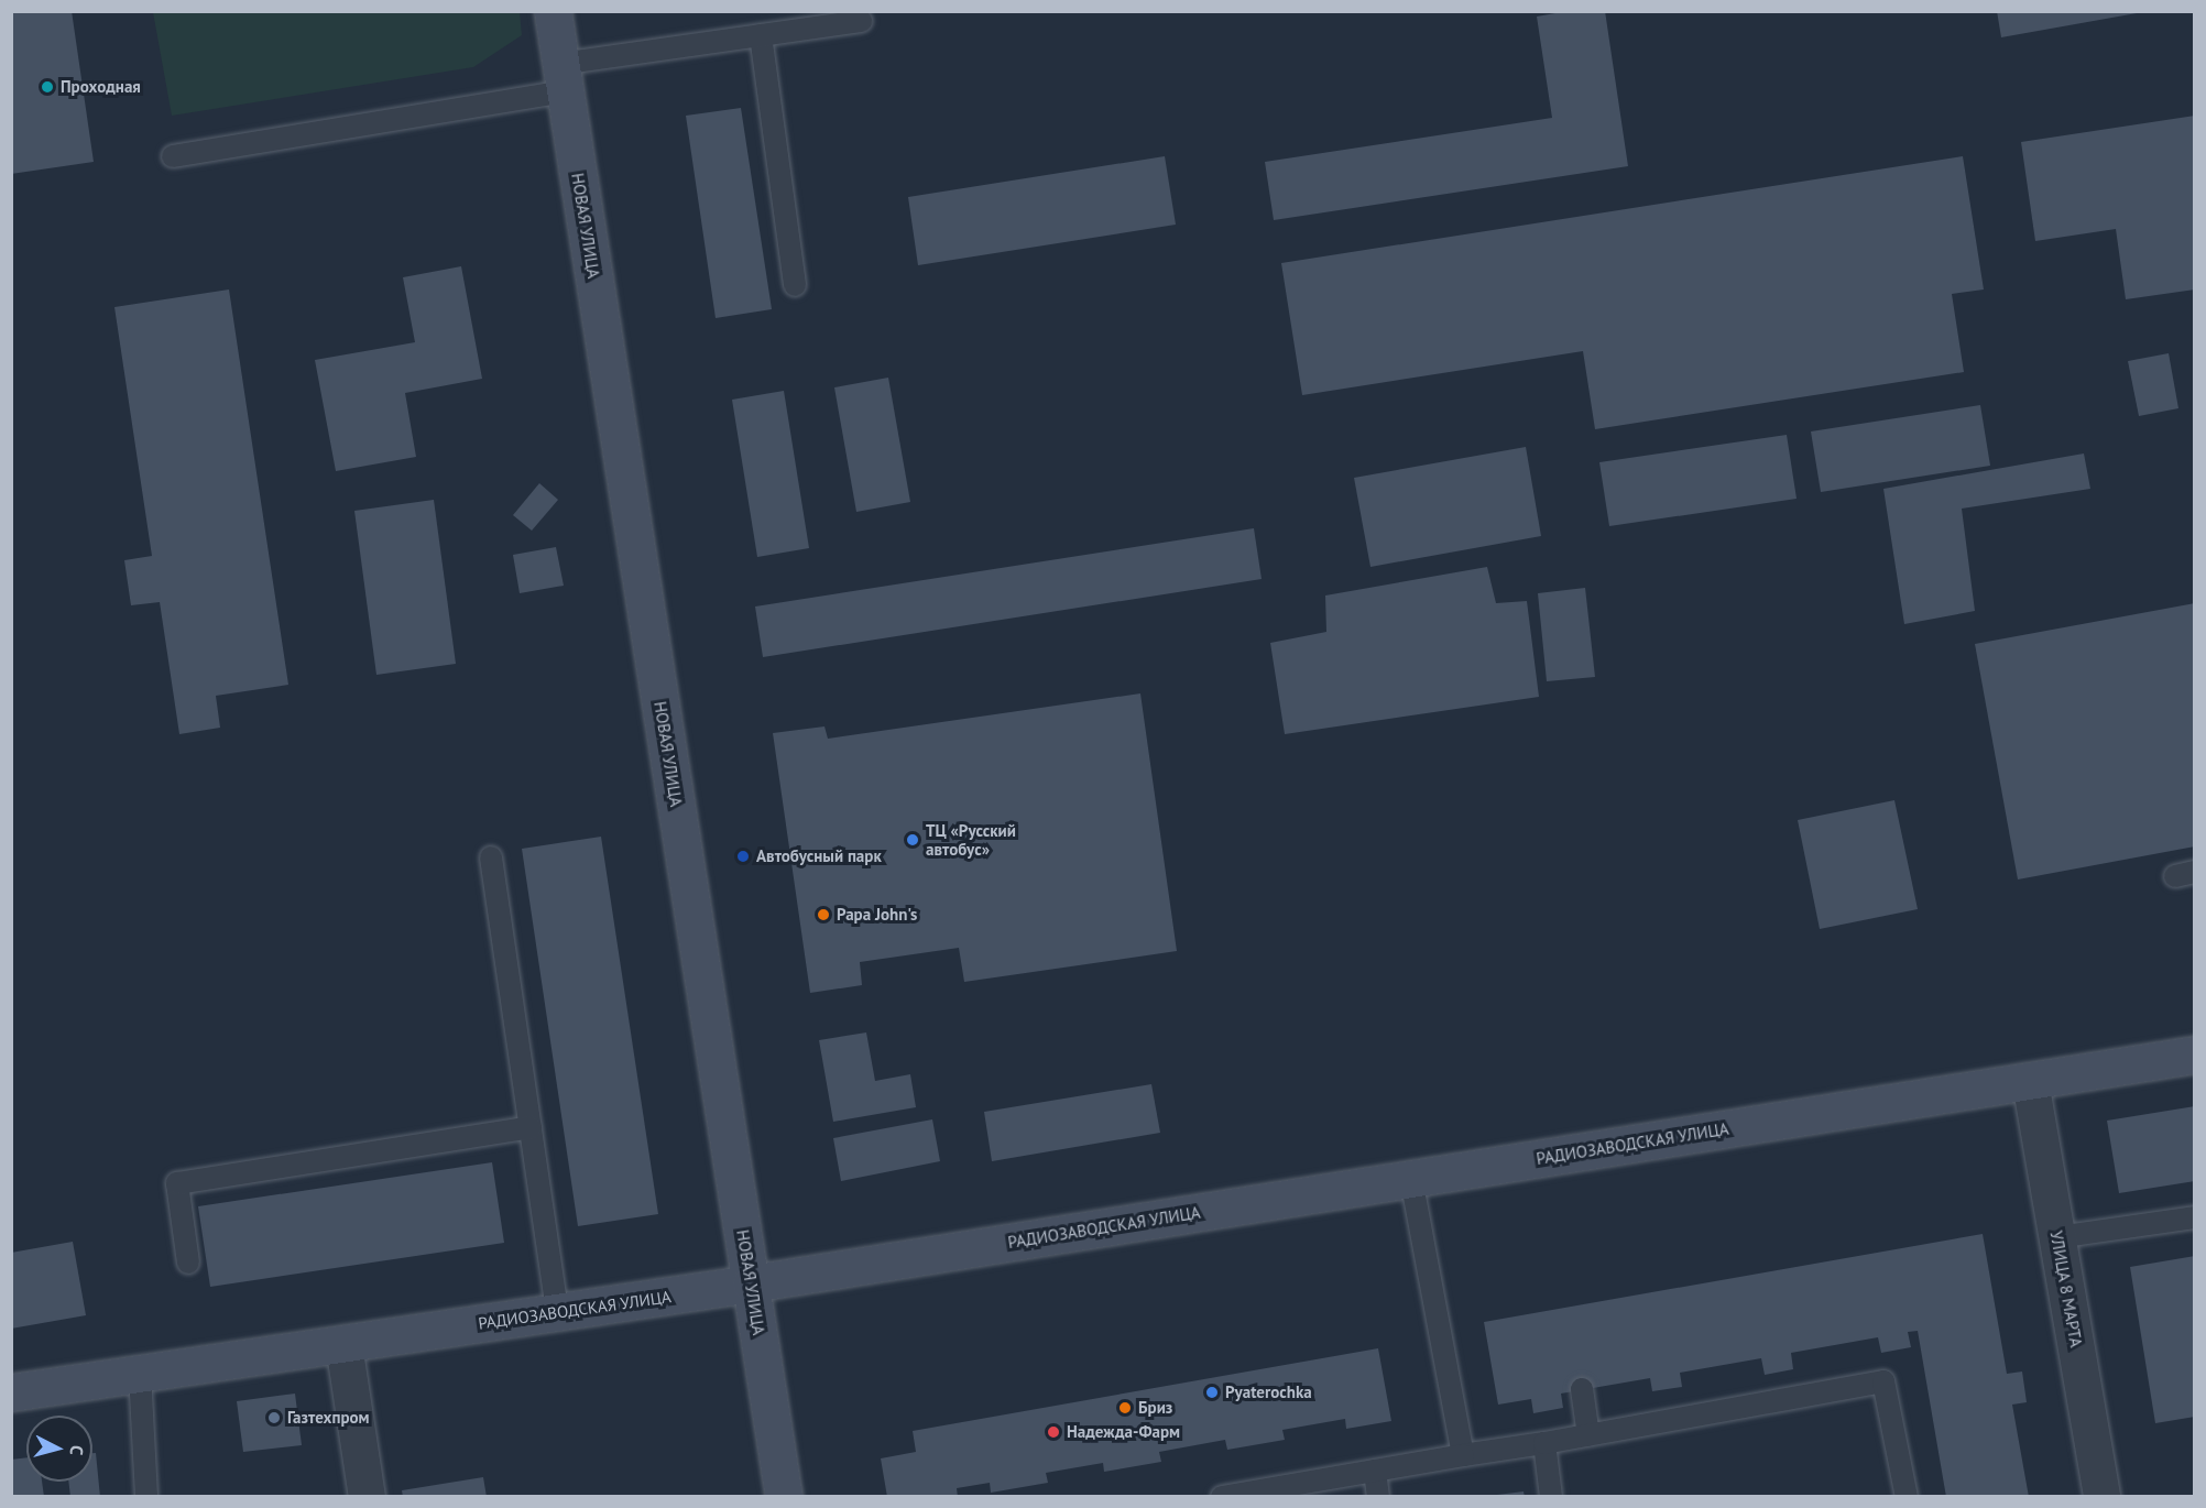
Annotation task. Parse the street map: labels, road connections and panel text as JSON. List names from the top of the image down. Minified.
{"streets":{"street":["НОВАЯ УЛИЦА","РАДИОЗАВОДСКАЯ УЛИЦА","УЛИЦА 8 МАРТА"]},"crossings":[["НОВАЯ УЛИЦА","РАДИОЗАВОДСКАЯ УЛИЦА"],["РАДИОЗАВОДСКАЯ УЛИЦА","УЛИЦА 8 МАРТА"]],"places":["Проходная","ТЦ «Русский автобус»","Автобусный парк","Papa John's","Pyaterochka","Бриз","Газтехпром","Надежда-Фарм"],"north":"right"}
